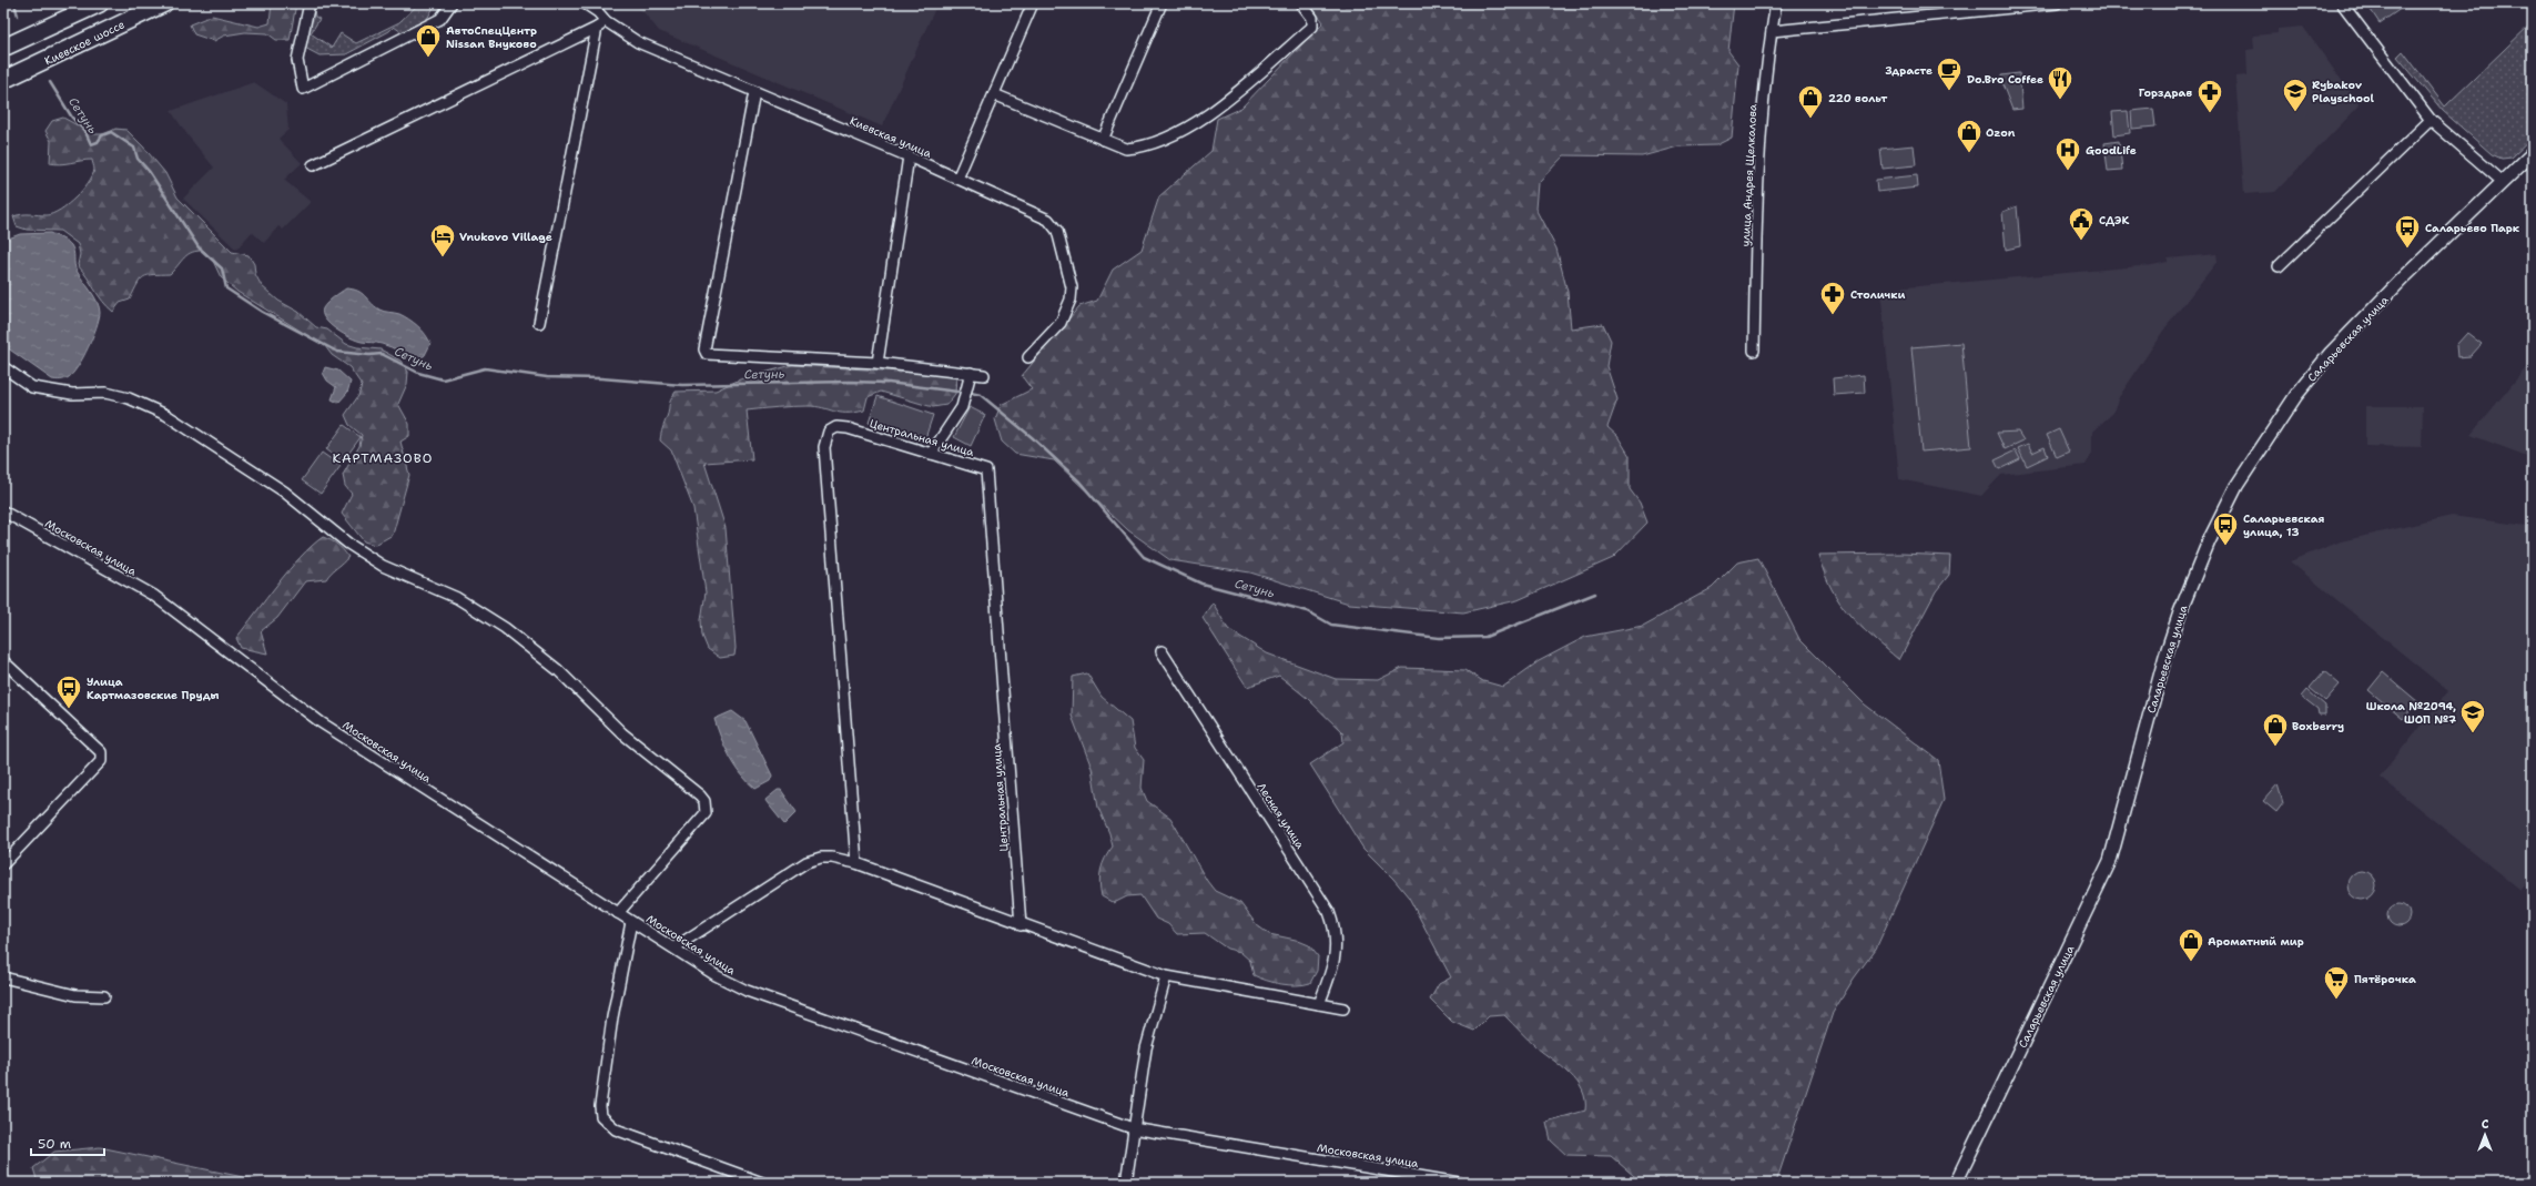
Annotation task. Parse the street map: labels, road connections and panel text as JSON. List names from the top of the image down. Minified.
{"streets":{"highway":["Киевское шоссе"],"street":["Киевская улица","улица Андрея Щелкалова","Саларьевская улица","Центральная улица","Московская улица","Лесная улица"]},"districts":["КАРТМАЗОВО"],"water":["Сетунь"],"places":{"shop":["АвтоСпецЦентр Nissan Внуково","220 вольт","Ozon","Boxberry","Ароматный мир"],"cafe":["Здрасте"],"restaurant":["Do.Bro Coffee"],"school or university":["Rybakov Playschool","Школа №2094, ШОП №7"],"pharmacy":["Горздрав","Столички"],"hospital":["GoodLife"],"public building":["СДЭК"],"bus stop":["Саларьево Парк","Саларьевская улица, 13","Улица Картмазовские Пруды"],"hotel":["Vnukovo Village"],"supermarket":["Пятёрочка"]},"scale_bar":"50 m","north":"top"}
